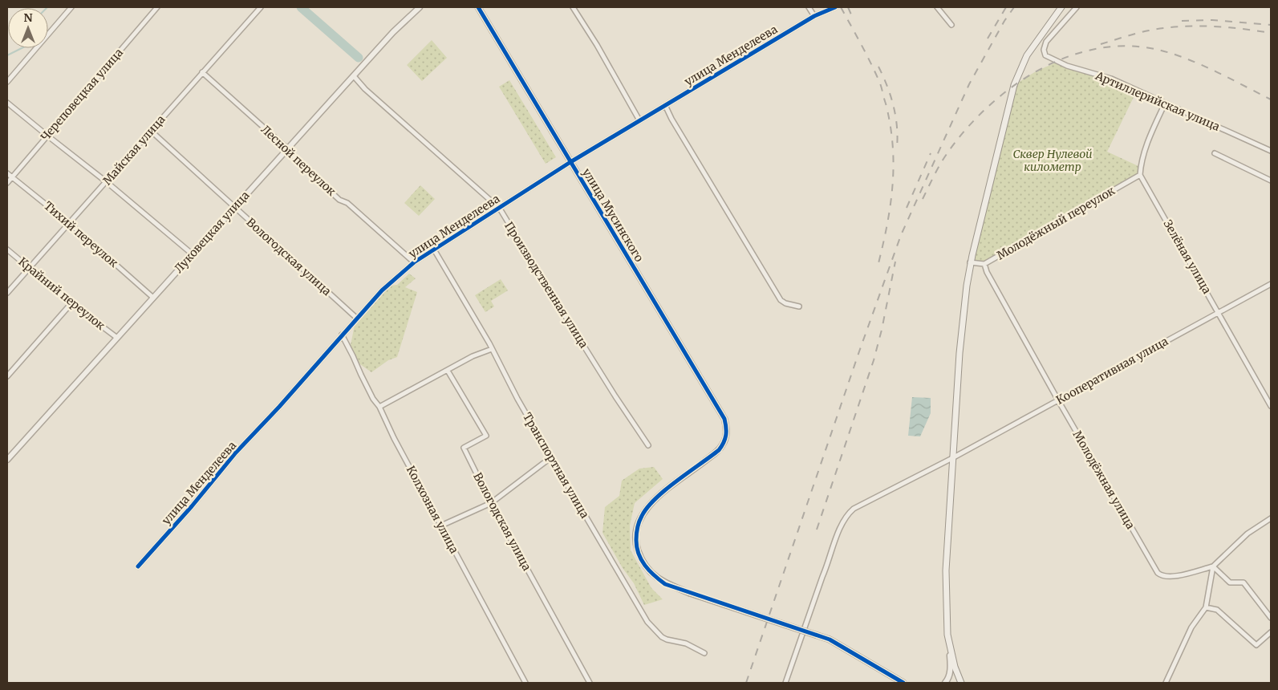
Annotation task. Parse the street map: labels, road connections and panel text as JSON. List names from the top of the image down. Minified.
{"streets":{"street":["улица Менделеева","Череповецкая улица","Артиллерийская улица","Майская улица","Лесной переулок","улица Мусинского","Молодёжный переулок","Луковецкая улица","Тихий переулок","Вологодская улица","Зелёная улица","Производственная улица","Крайний переулок","Кооперативная улица","Транспортная улица","Молодёжная улица","Колхозная улица"]},"crossings":[["улица Менделеева","Лесной переулок"],["улица Менделеева","улица Мусинского"],["улица Менделеева","Вологодская улица"],["улица Менделеева","Производственная улица"],["улица Менделеева","Транспортная улица"],["улица Менделеева","Колхозная улица"],["Череповецкая улица","Тихий переулок"],["Майская улица","Лесной переулок"],["Майская улица","Тихий переулок"],["Майская улица","Вологодская улица"],["Майская улица","Крайний переулок"],["Лесной переулок","Луковецкая улица"],["Молодёжный переулок","Зелёная улица"],["Молодёжный переулок","Молодёжная улица"],["Луковецкая улица","Тихий переулок"],["Луковецкая улица","Вологодская улица"],["Луковецкая улица","Производственная улица"],["Луковецкая улица","Крайний переулок"],["Зелёная улица","Кооперативная улица"],["Кооперативная улица","Молодёжная улица"]],"parks":["Сквер Нулевой километр"],"north":"top"}
